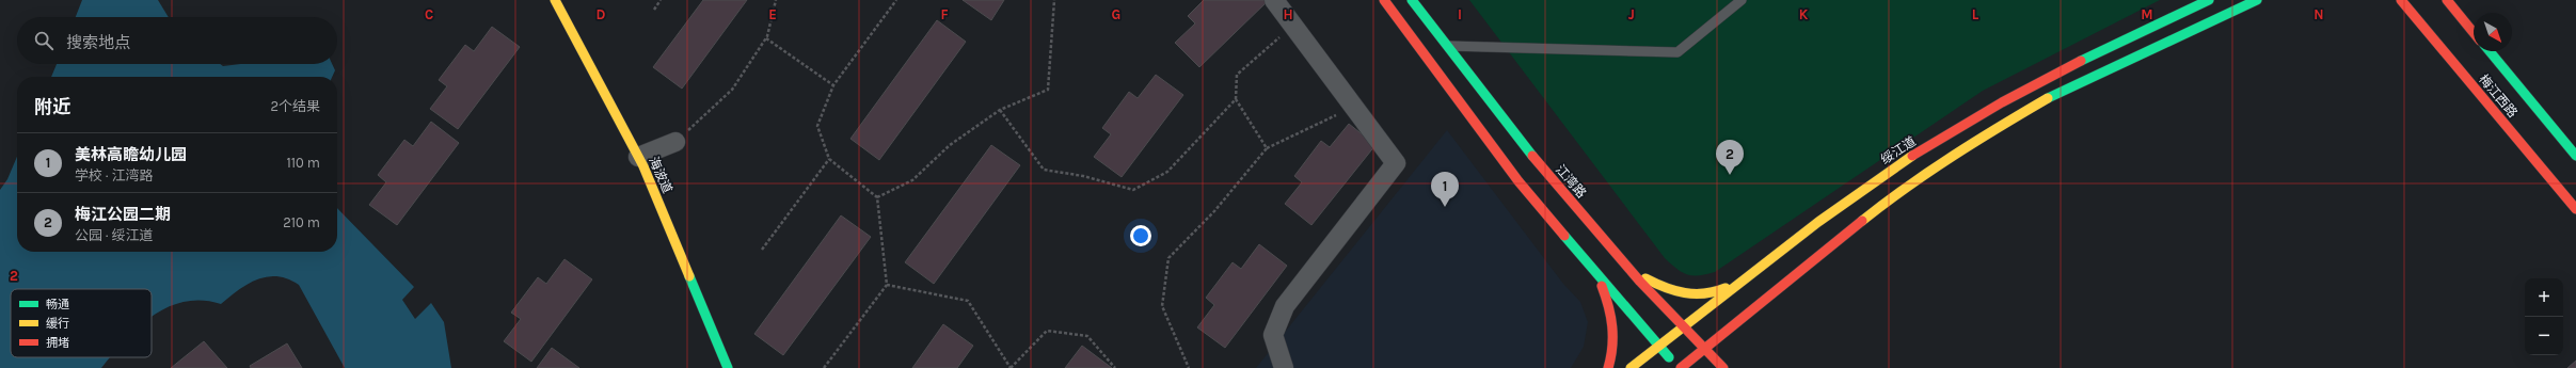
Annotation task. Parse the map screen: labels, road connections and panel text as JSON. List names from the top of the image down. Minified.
{"streets":{"main road":["梅江西路","绥江道","海波道","江湾路"]},"crossings":[["绥江道","江湾路"]],"legend":["畅通","缓行","拥堵"],"north":"bottom right","page":{"search":"搜索地点","heading":["附近","2个结果"],"list":[{"mark":"1","name":"美林高瞻幼儿园","note":"学校 · 江湾路","value":"110 m"},{"mark":"2","name":"梅江公园二期","note":"公园 · 绥江道","value":"210 m"}],"pins":["2","1"],"map_buttons":["+","−"]},"grid":{"columns":["C","D","E","F","G","H","I","J","K","L","M","N"],"rows":["2"]}}
